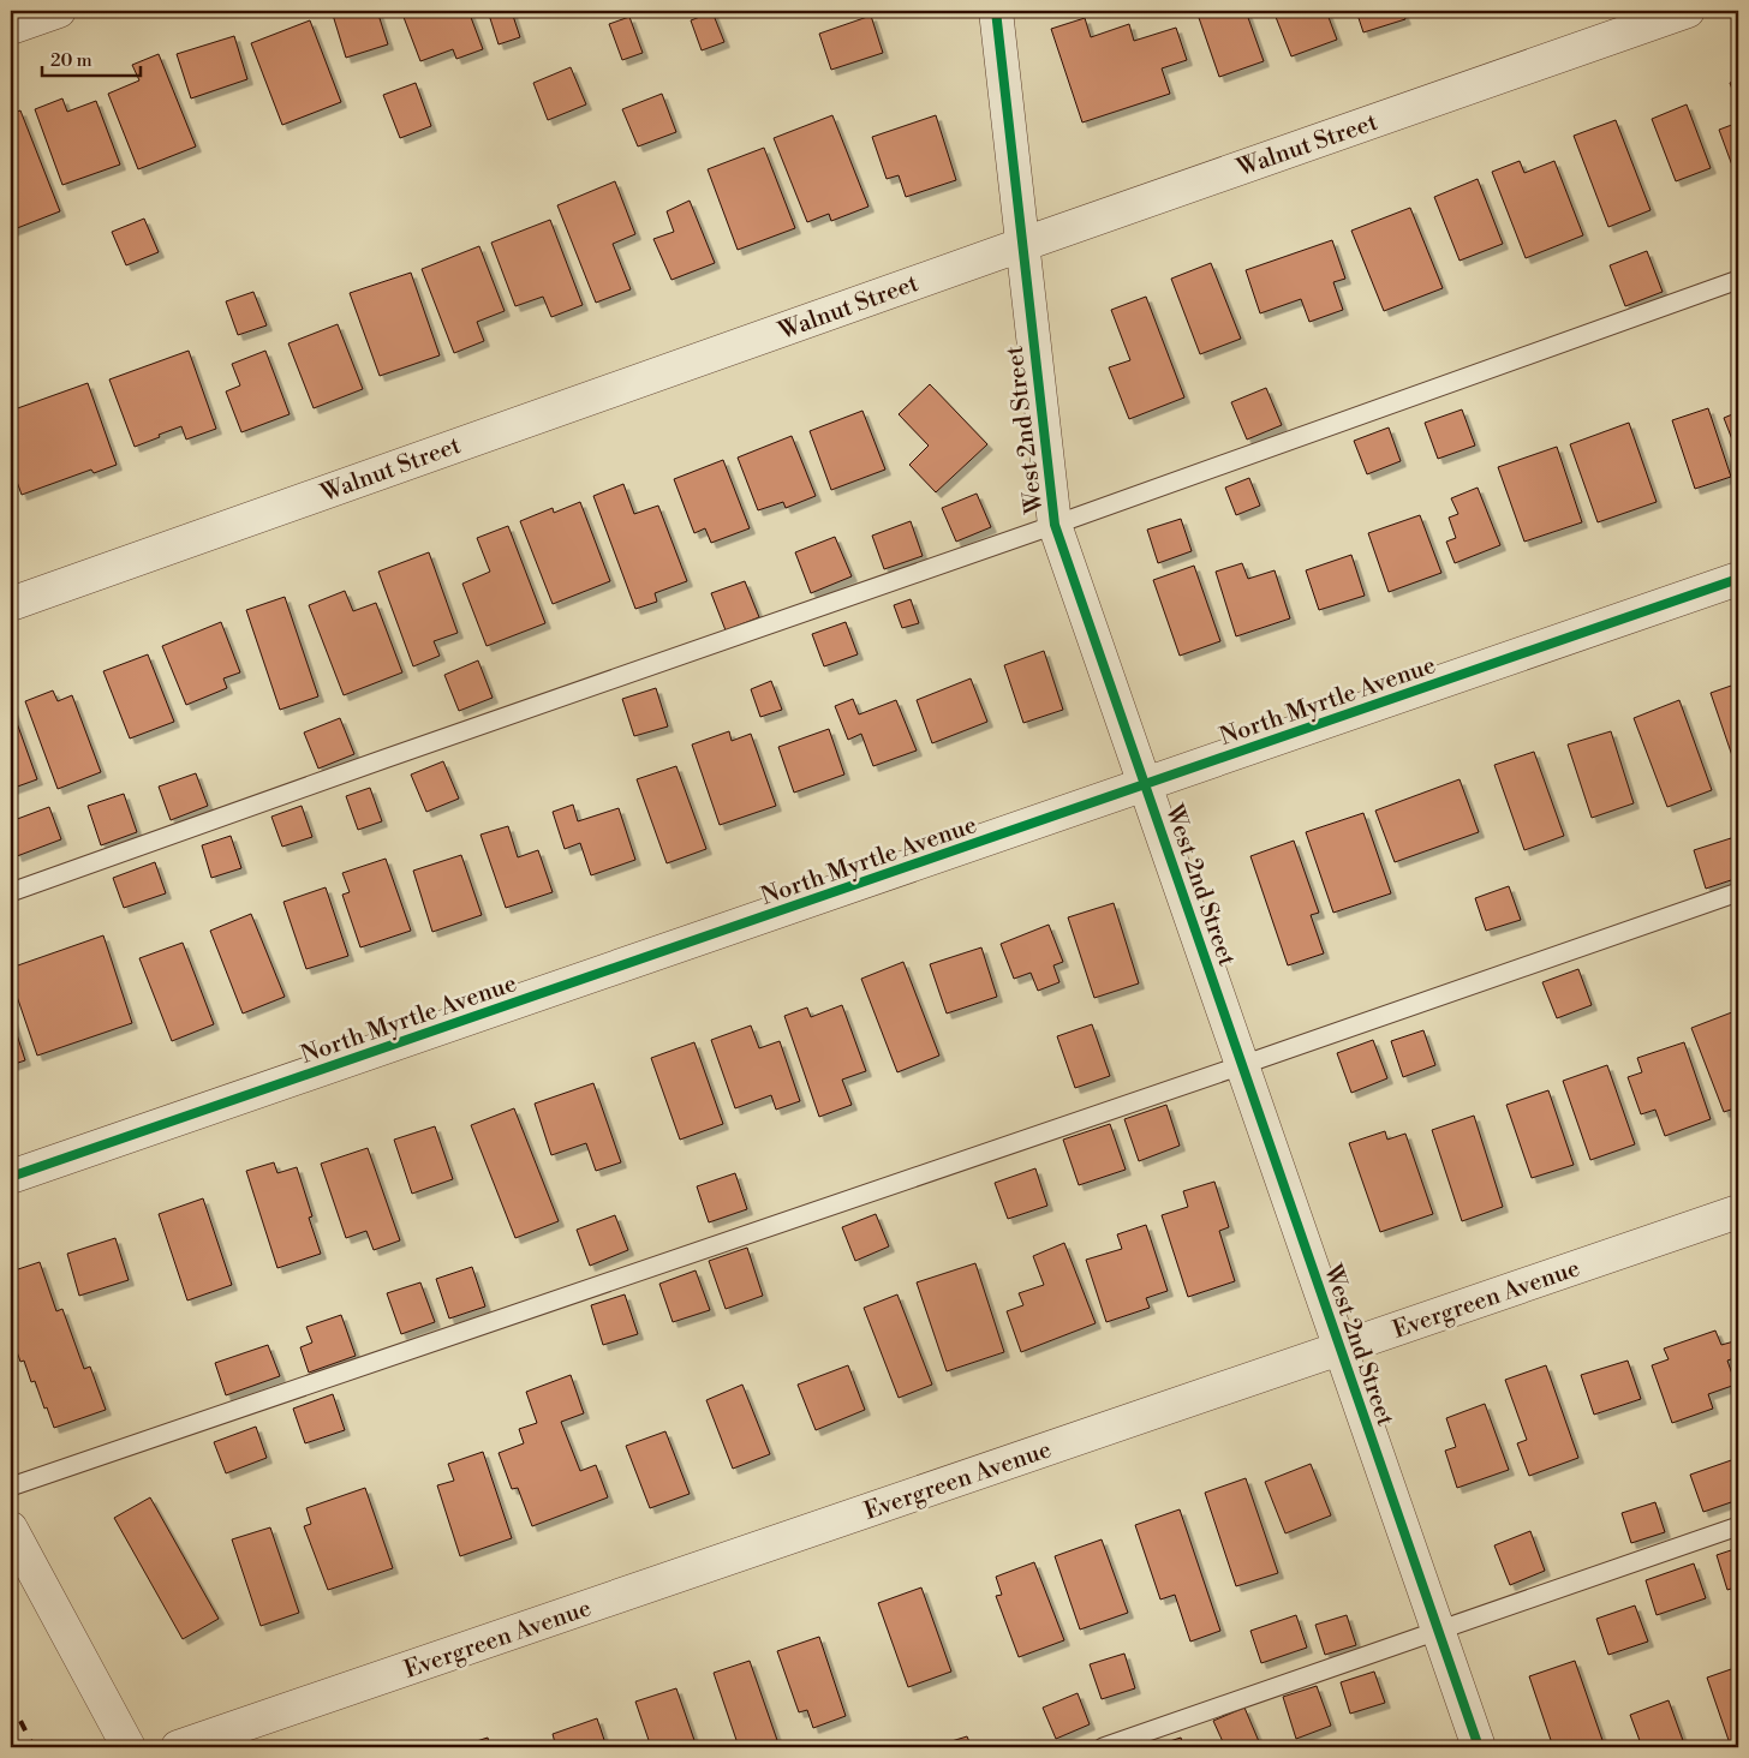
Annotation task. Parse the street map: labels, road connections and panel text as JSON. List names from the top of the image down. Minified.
{"streets":{"street":["Walnut Street","West 2nd Street","North Myrtle Avenue","Evergreen Avenue"]},"crossings":[["Walnut Street","West 2nd Street"],["West 2nd Street","North Myrtle Avenue"],["West 2nd Street","Evergreen Avenue"]],"scale_bar":"20 m"}
